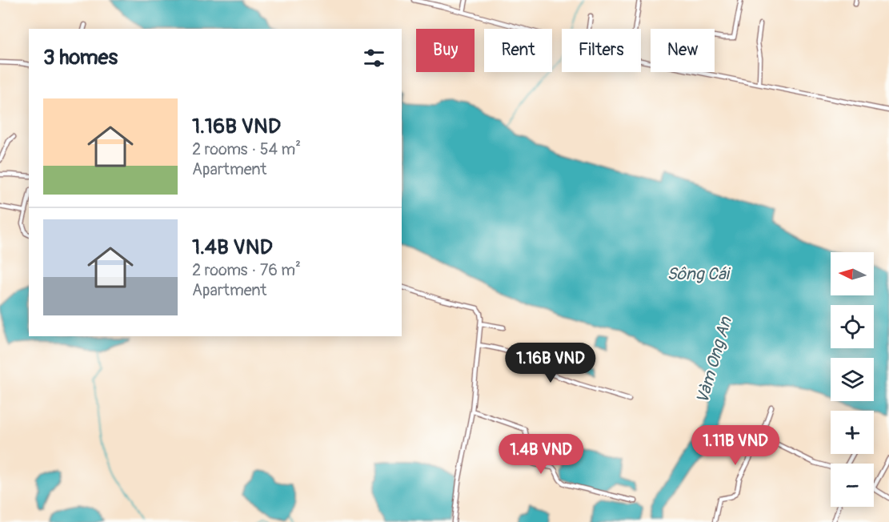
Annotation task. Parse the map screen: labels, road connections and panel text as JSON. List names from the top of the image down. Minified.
{"water":["Sông Cái","Vàm Ong An"],"north":"left","page":{"chip":["Buy","Rent","Filters","New"],"heading":"3 homes","list":[{"name":"1.16B VND","note":"2 rooms · 54 m² · Apartment"},{"name":"1.4B VND","note":"2 rooms · 76 m² · Apartment"}],"map_buttons":["+","−"],"price":["1.16B VND","1.11B VND","1.4B VND"]}}
